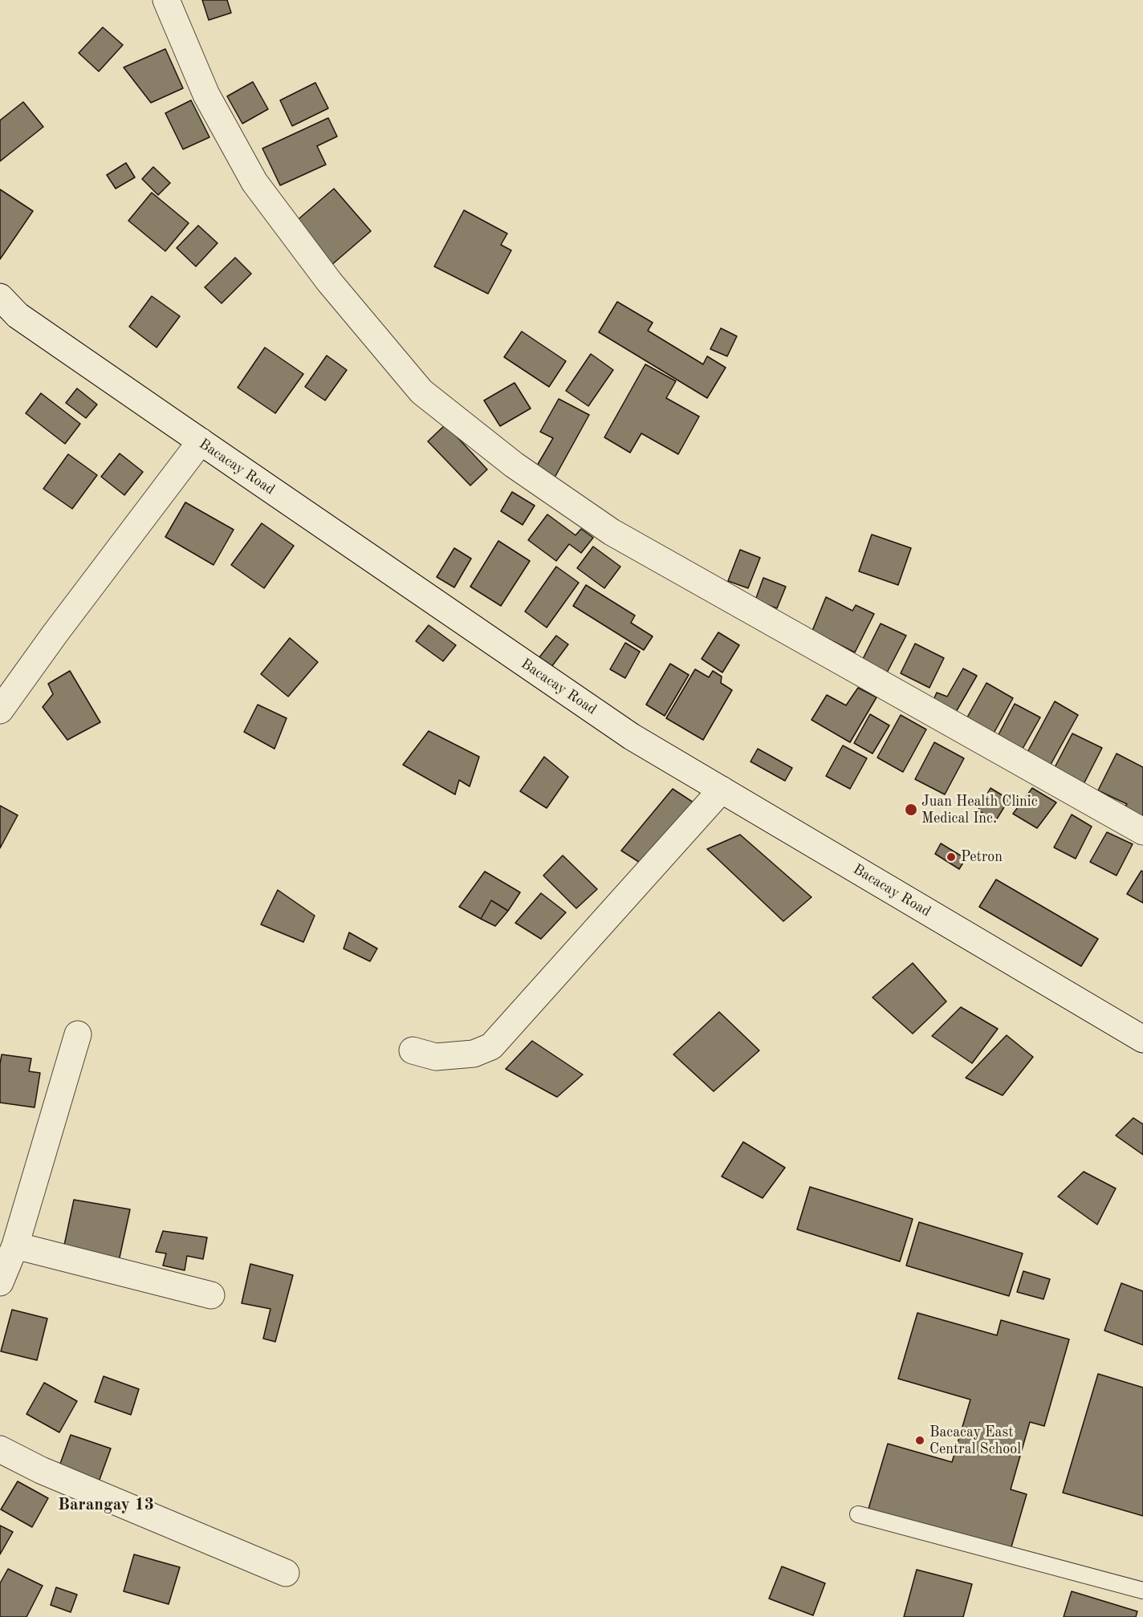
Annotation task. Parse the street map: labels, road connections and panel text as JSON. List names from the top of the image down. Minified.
{"streets":{"street":["Bacacay Road"]},"districts":["Barangay 13"],"places":["Juan Health Clinic Medical Inc.","Petron","Bacacay East Central School"]}
